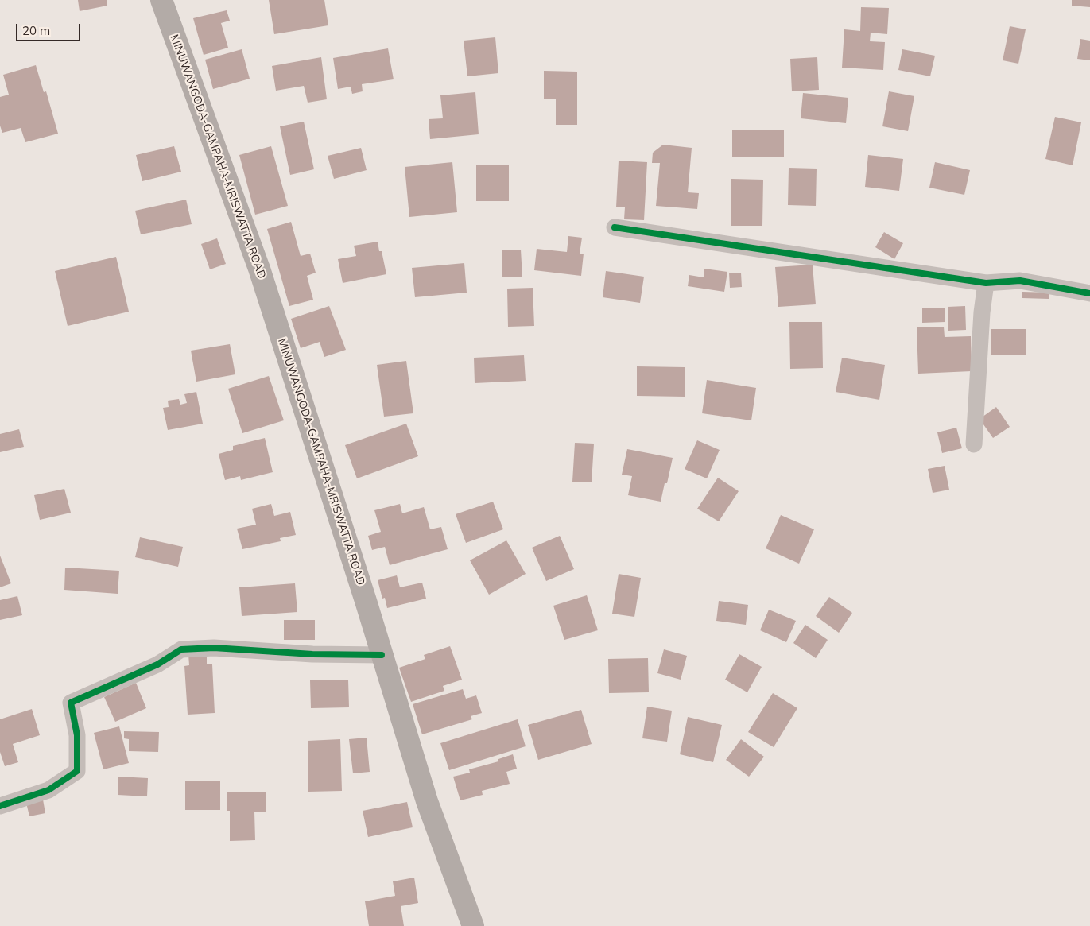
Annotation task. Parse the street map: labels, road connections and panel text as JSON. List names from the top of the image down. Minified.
{"streets":{"main road":["MINUWANGODA-GAMPAHA-MRISWATTA ROAD"]},"scale_bar":"20 m"}
